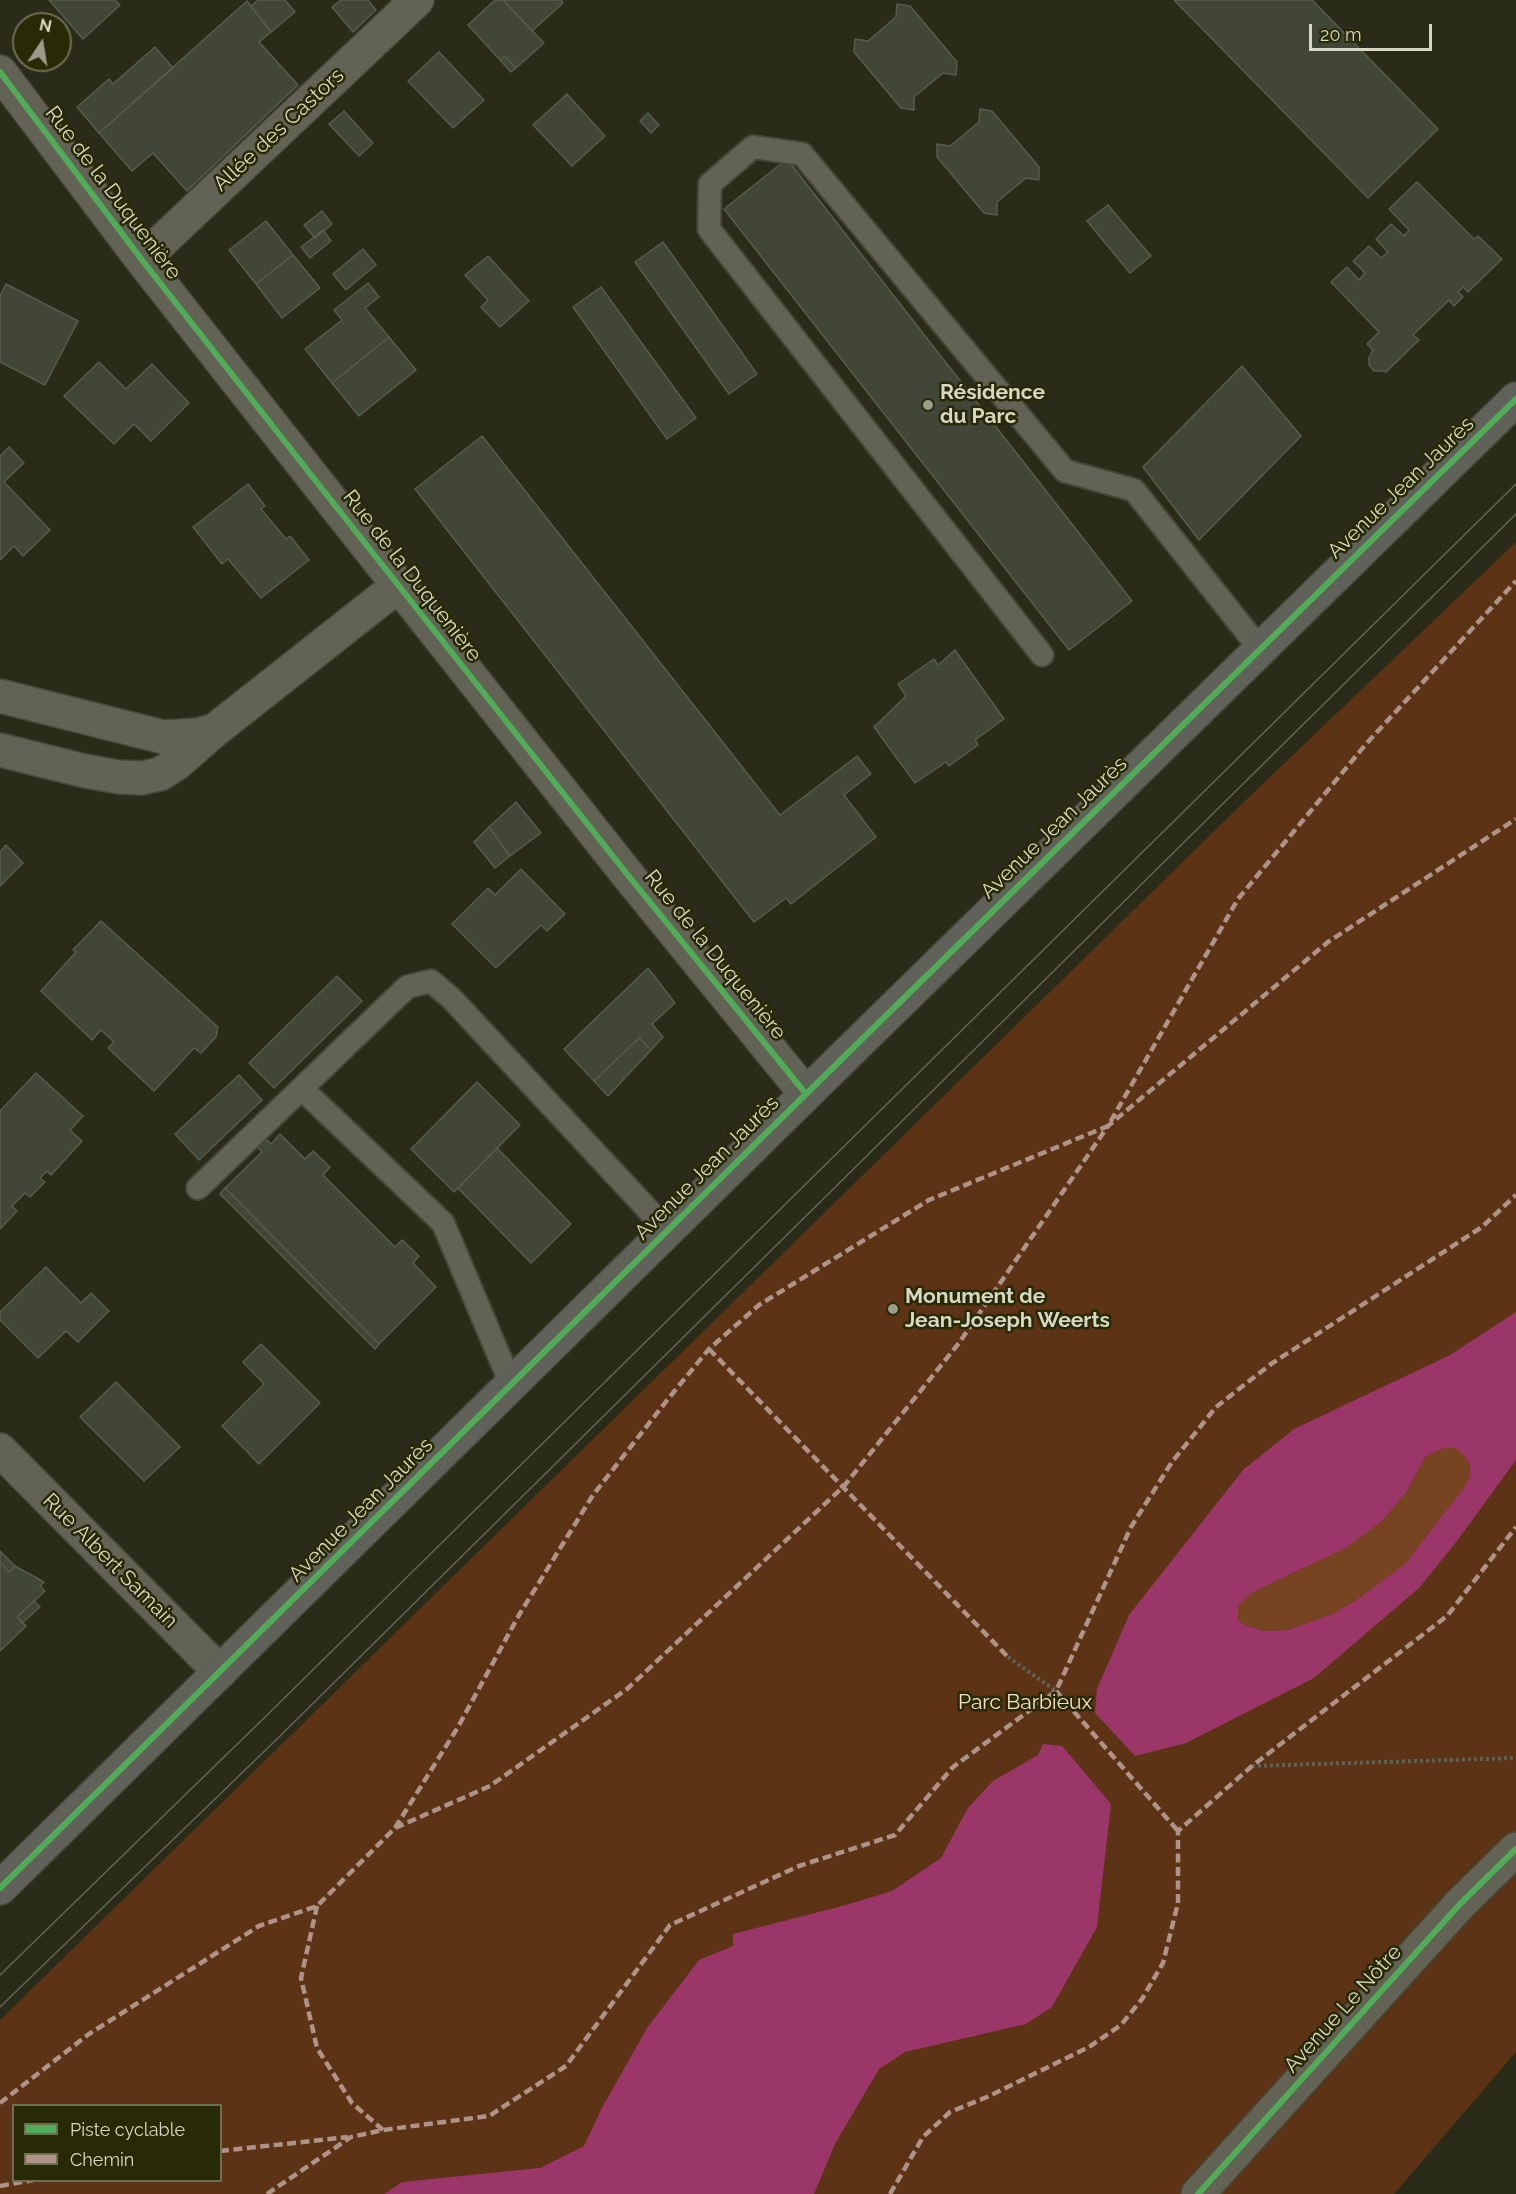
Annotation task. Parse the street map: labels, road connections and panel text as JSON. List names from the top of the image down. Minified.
{"streets":{"main road":["Avenue Jean Jaurès"],"street":["Allée des Castors","Rue de la Duquenière","Rue Albert Samain","Avenue Le Nôtre"]},"crossings":[["Allée des Castors","Rue de la Duquenière"],["Rue de la Duquenière","Avenue Jean Jaurès"],["Avenue Jean Jaurès","Rue Albert Samain"]],"parks":["Parc Barbieux"],"places":["Résidence du Parc","Monument de Jean-Joseph Weerts"],"legend":["Piste cyclable","Chemin"],"scale_bar":"20 m","north":"top"}
